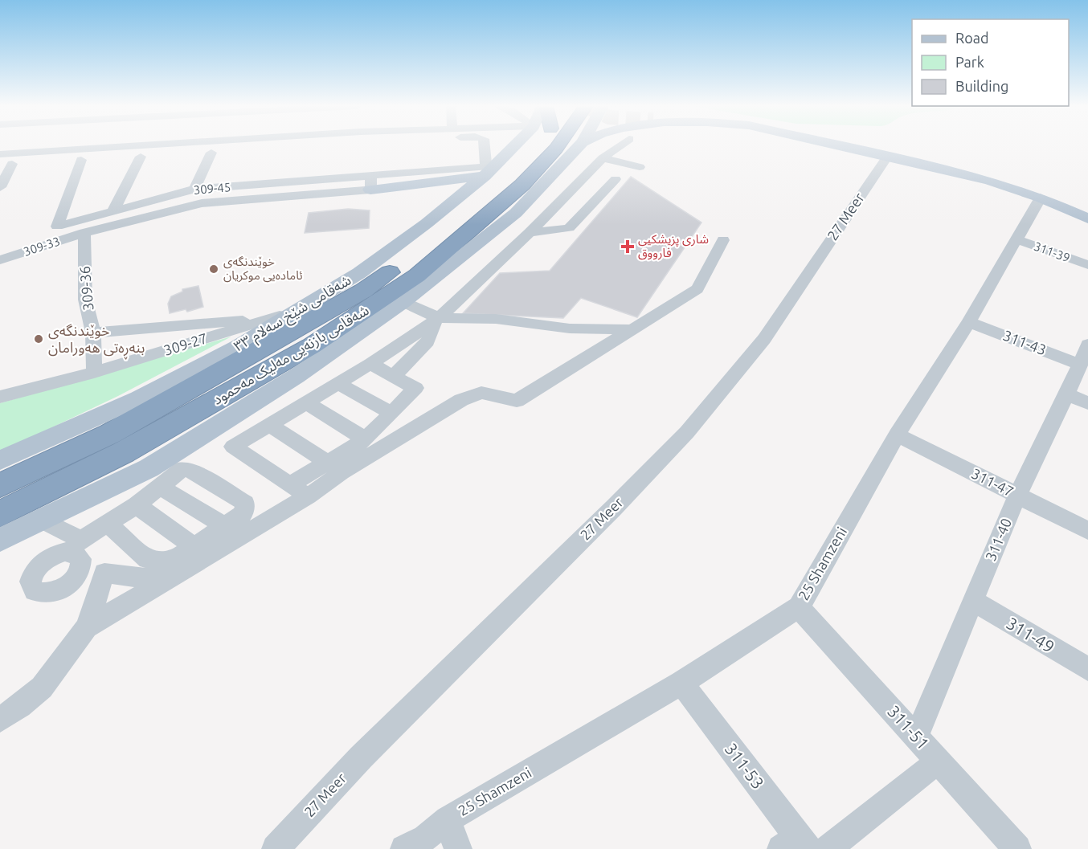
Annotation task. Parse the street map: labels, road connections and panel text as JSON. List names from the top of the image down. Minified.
{"streets":{"highway":["شەقامی بازنەیی مەلیک مەحمود"],"main road":["شەقامی شێخ سەلام ٣٣"],"street":["309-45","27 Meer","309-33","311-39","309-36","311-43","309-27","311-47","311-40","25 Shamzeni","311-49","311-51","311-53"]},"crossings":[["309-45","309-33"],["309-33","309-36"],["311-39","25 Shamzeni"],["309-36","309-27"],["شەقامی شێخ سەلام ٣٣","309-27"],["311-43","311-40"],["311-43","25 Shamzeni"],["311-47","311-40"],["311-47","25 Shamzeni"],["311-40","311-49"],["311-40","311-51"],["25 Shamzeni","311-51"],["25 Shamzeni","311-53"]],"places":{"health":["شاری پزیشکیی فارووق"],"other":["خوێندنگەی ئامادەیی موکریان","خوێندنگەی بنەڕەتی هەورامان"]},"legend":["Road","Park","Building"]}
